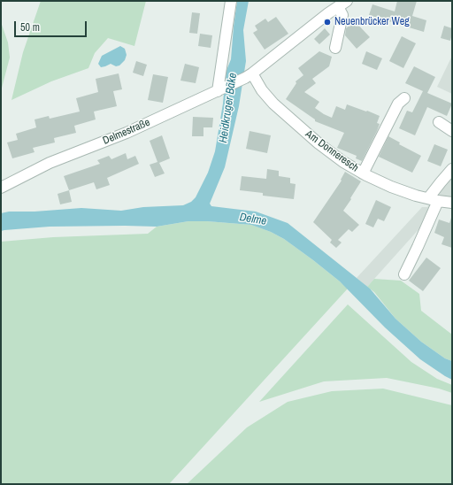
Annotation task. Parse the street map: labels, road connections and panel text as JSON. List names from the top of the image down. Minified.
{"streets":{"street":["Delmestraße","Am Donneresch"]},"crossings":[["Delmestraße","Am Donneresch"]],"water":["Heidkruger Bäke","Delme"],"places":["Neuenbrücker Weg"],"scale_bar":"50 m"}
